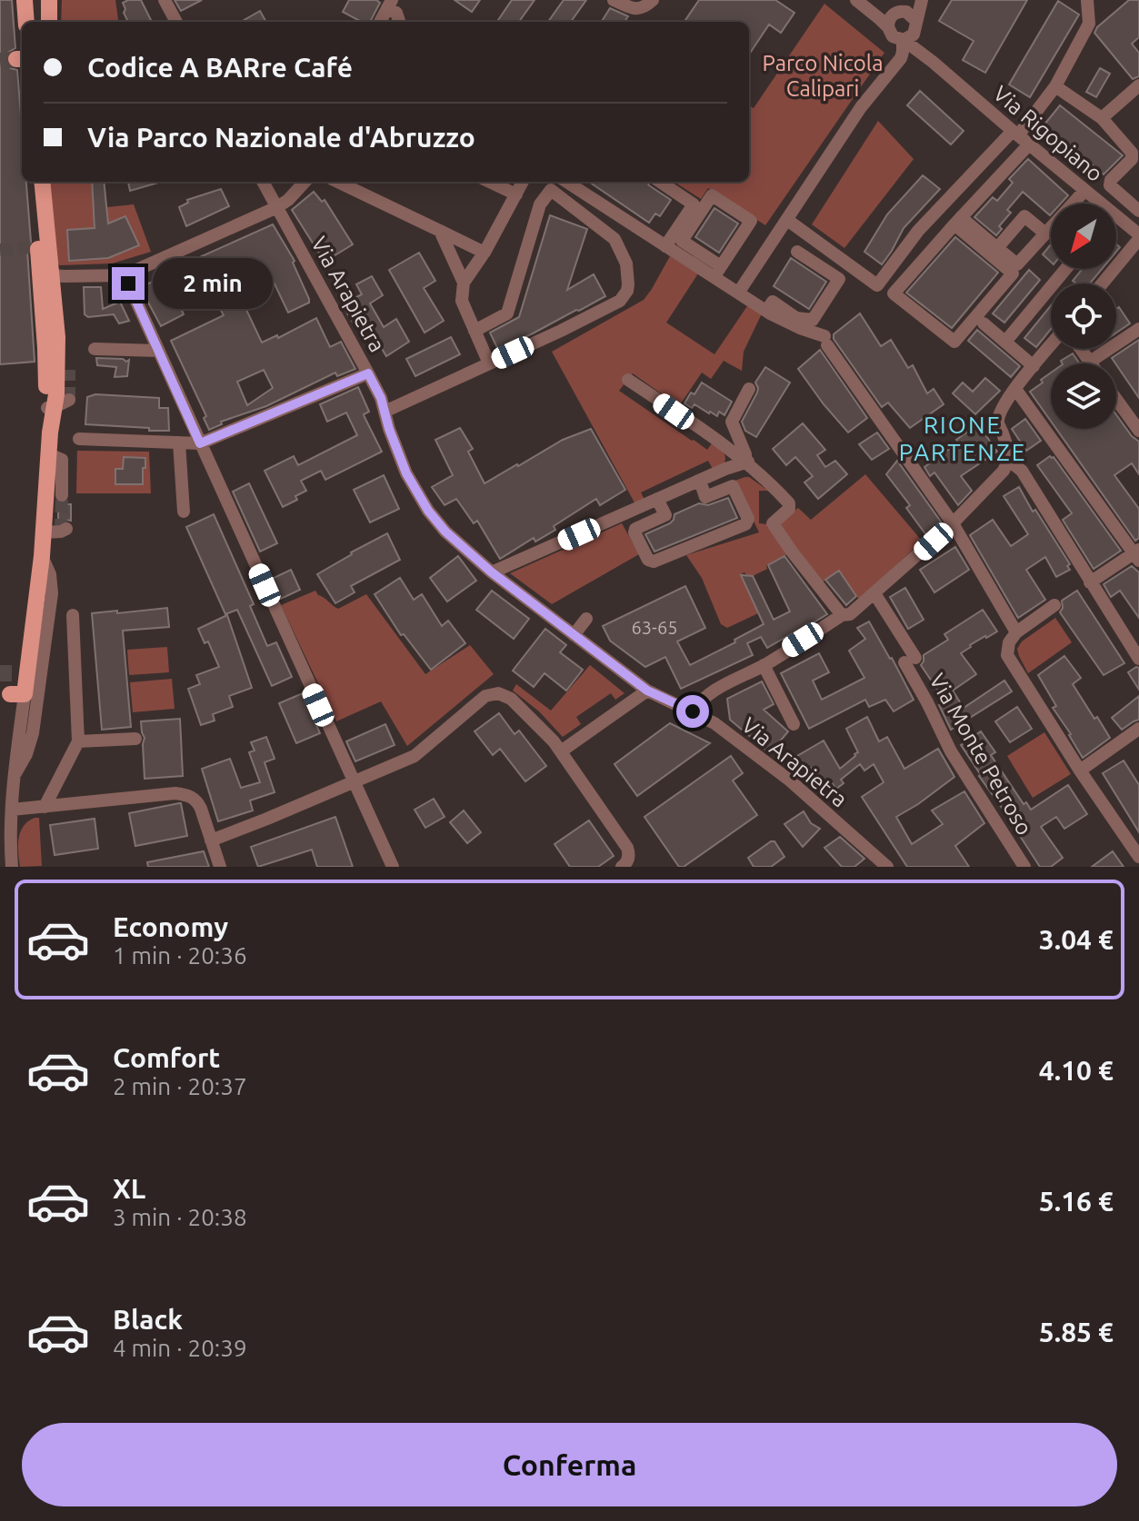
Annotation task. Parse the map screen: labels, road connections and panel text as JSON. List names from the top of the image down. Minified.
{"streets":{"street":["Via Rigopiano","Via Arapietra","Via Monte Petroso"]},"districts":["RIONE PARTENZE"],"parks":["Parco Nicola Calipari"],"house_numbers":["63-65"],"north":"bottom left","page":{"banner":["Codice A BARre Café","Via Parco Nazionale d'Abruzzo"],"bubble":"2 min","list":[{"name":"Economy","note":"1 min · 20:36","value":"3.04 €"},{"name":"Comfort","note":"2 min · 20:37","value":"4.10 €"},{"name":"XL","note":"3 min · 20:38","value":"5.16 €"},{"name":"Black","note":"4 min · 20:39","value":"5.85 €"}],"buttons":"Conferma"}}
